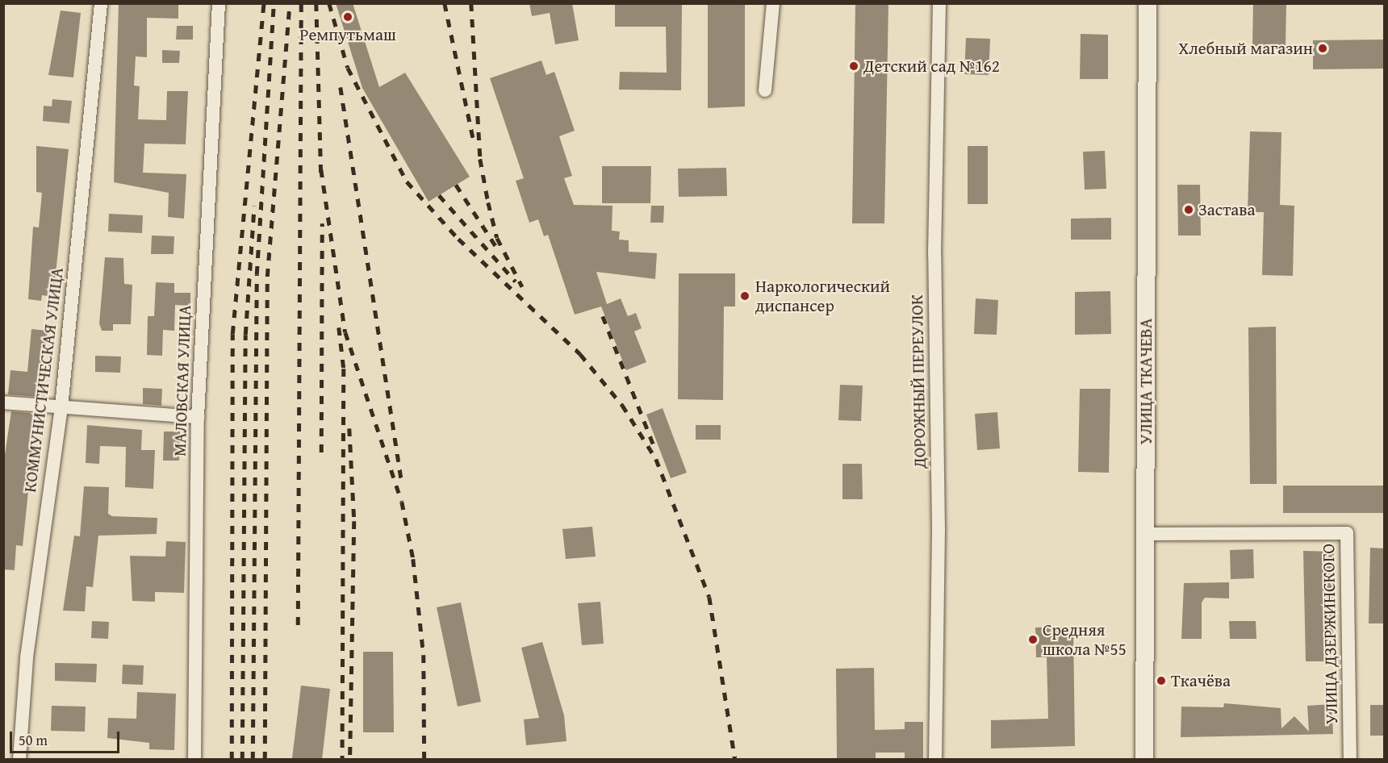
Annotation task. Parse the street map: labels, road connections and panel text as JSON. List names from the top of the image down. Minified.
{"streets":{"street":["КОММУНИСТИЧЕСКАЯ УЛИЦА","МАЛОВСКАЯ УЛИЦА","ДОРОЖНЫЙ ПЕРЕУЛОК","УЛИЦА ТКАЧЕВА","УЛИЦА ДЗЕРЖИНСКОГО"]},"crossings":[["УЛИЦА ТКАЧЕВА","УЛИЦА ДЗЕРЖИНСКОГО"]],"places":["Ремпутьмаш","Хлебный магазин","Детский сад №162","Застава","Наркологический диспансер","Средняя школа №55","Ткачёва"],"scale_bar":"50 m"}
